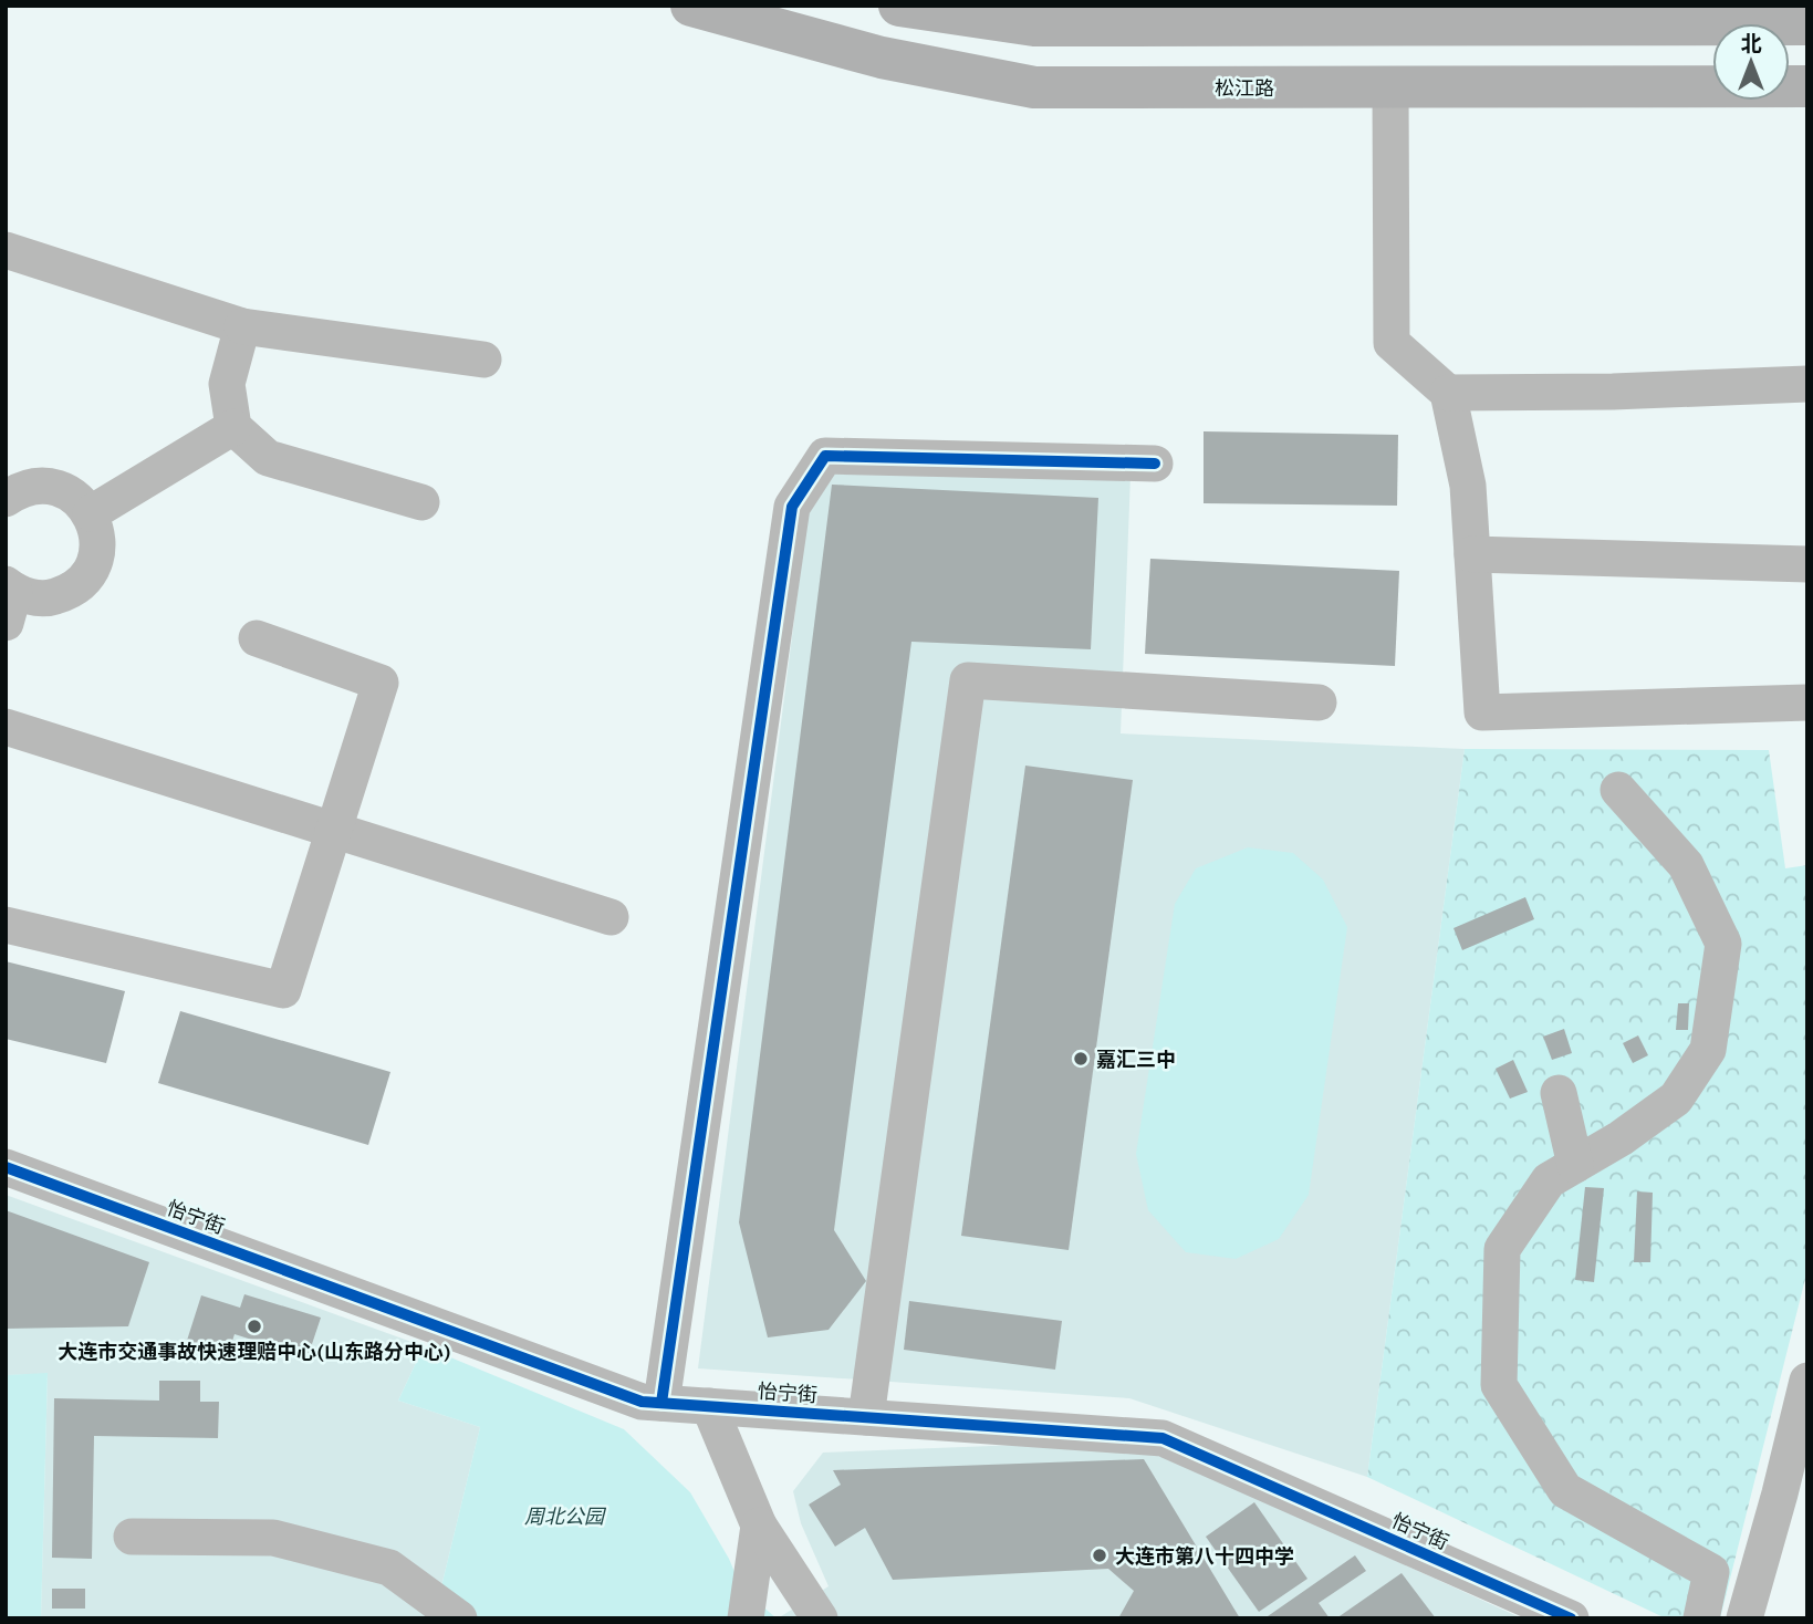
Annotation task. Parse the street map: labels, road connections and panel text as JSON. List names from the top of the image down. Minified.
{"streets":{"main road":["松江路"],"street":["怡宁街"]},"parks":["周北公园"],"places":["嘉汇三中","大连市交通事故快速理赔中心(山东路分中心)","大连市第八十四中学"],"north":"top"}
